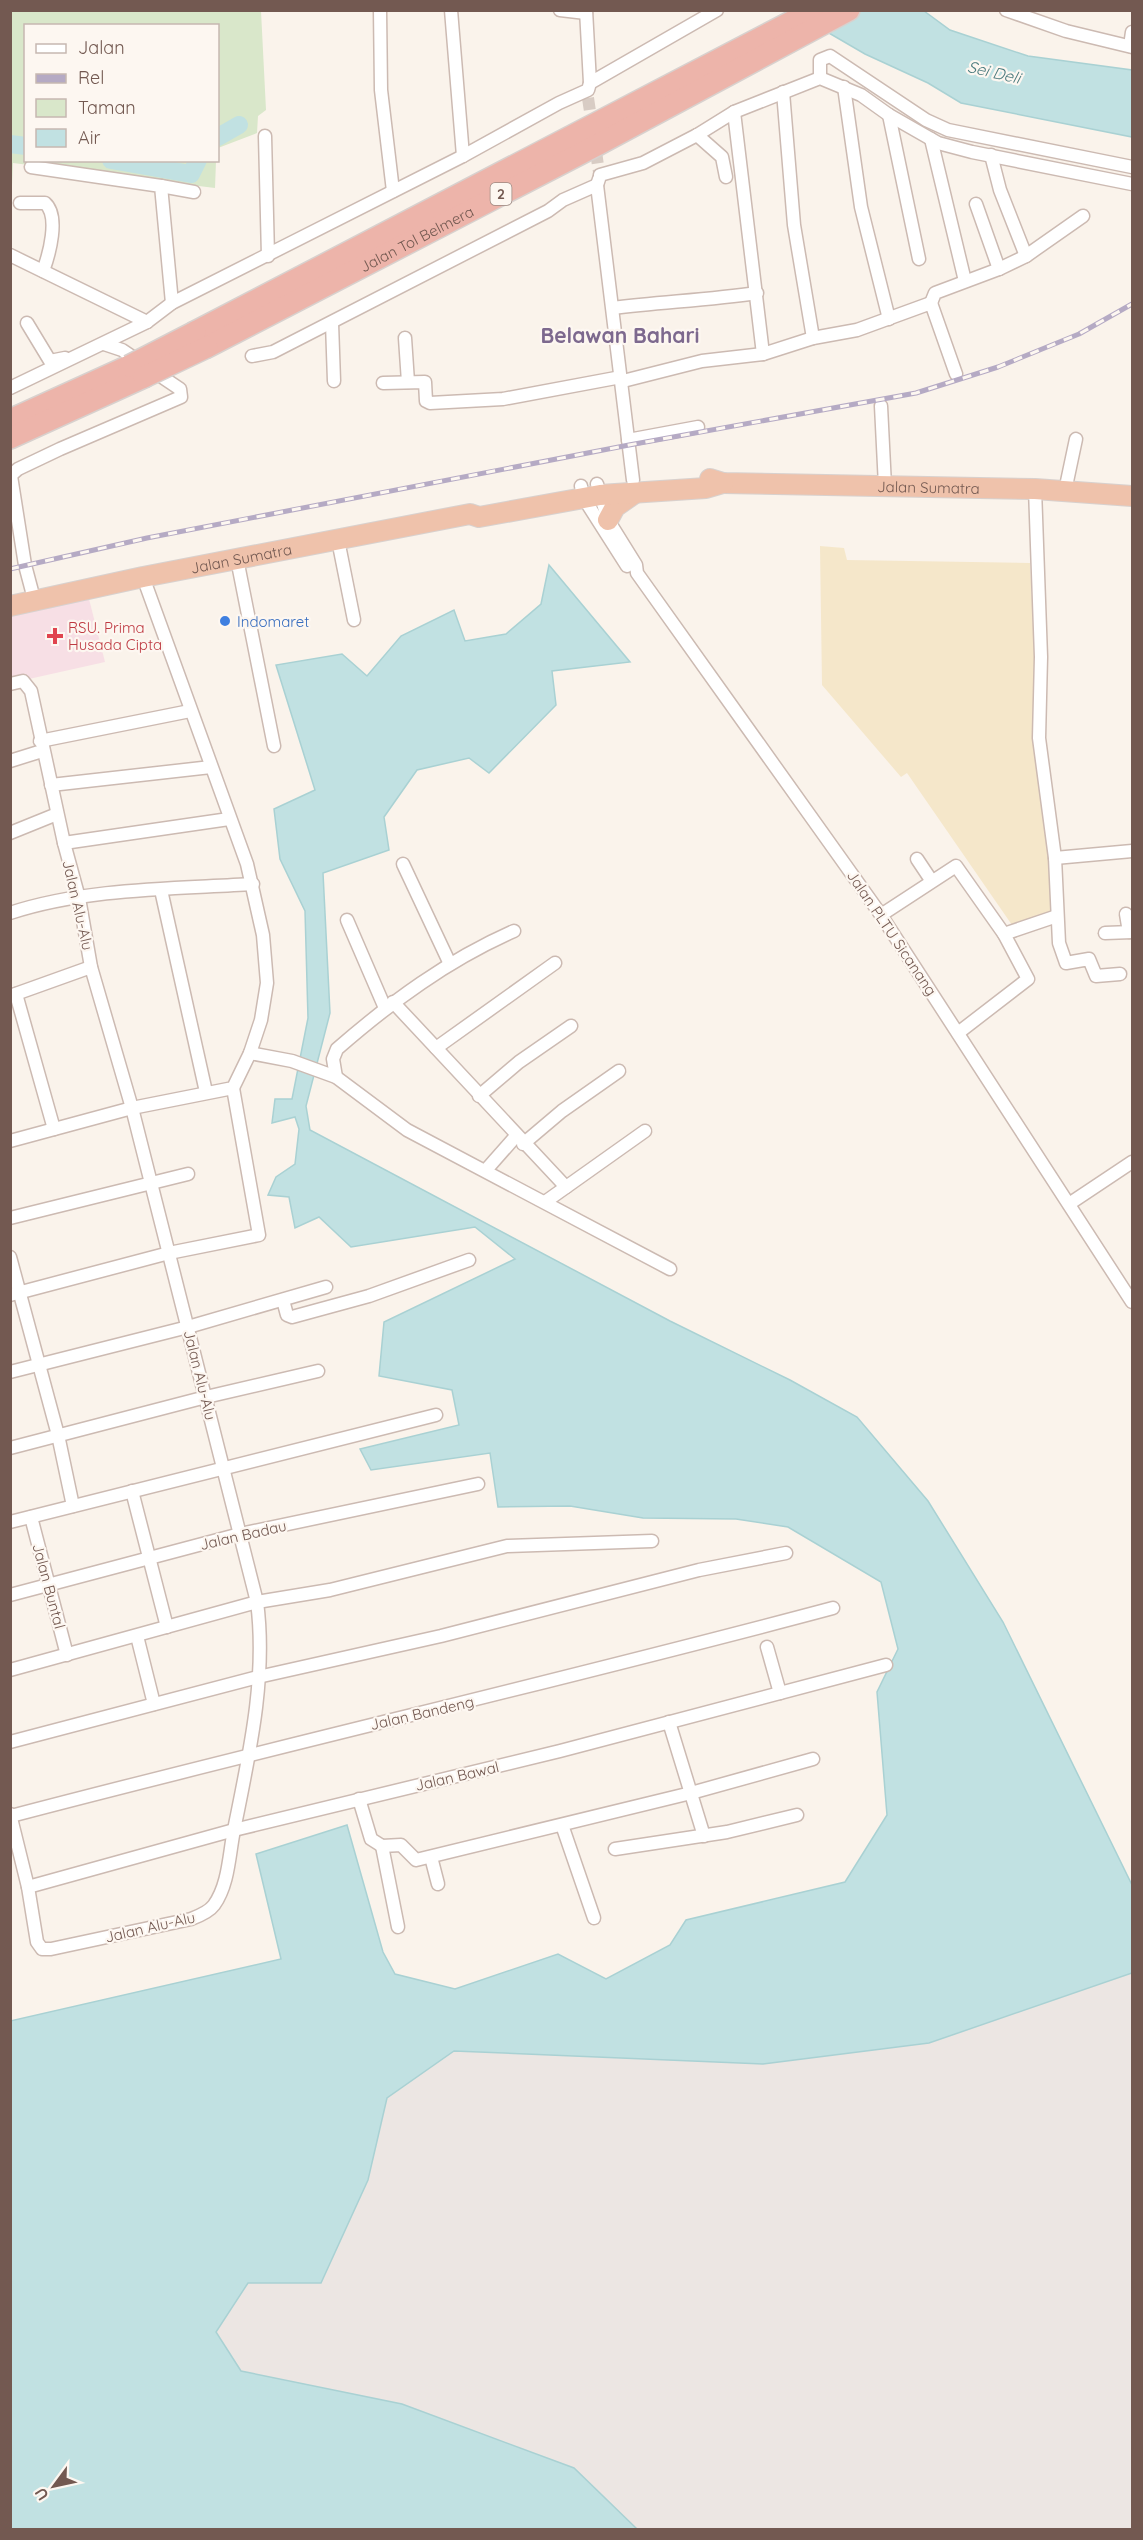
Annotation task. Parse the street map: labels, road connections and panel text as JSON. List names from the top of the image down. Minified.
{"streets":{"highway":["2","Jalan Tol Belmera","Jalan Sumatra"],"street":["Jalan Alu-Alu","Jalan PLTU Sicanang","Jalan Badau","Jalan Buntal","Jalan Bandeng","Jalan Bawal"]},"crossings":[["Jalan Sumatra","Jalan PLTU Sicanang"],["Jalan Alu-Alu","Jalan Badau"],["Jalan Alu-Alu","Jalan Bandeng"],["Jalan Alu-Alu","Jalan Bawal"],["Jalan Badau","Jalan Buntal"]],"districts":["Belawan Bahari"],"water":["Sei Deli"],"places":{"other":["Indomaret"],"health":["RSU. Prima Husada Cipta"]},"legend":["Jalan","Rel","Taman","Air"],"north":"bottom left"}
